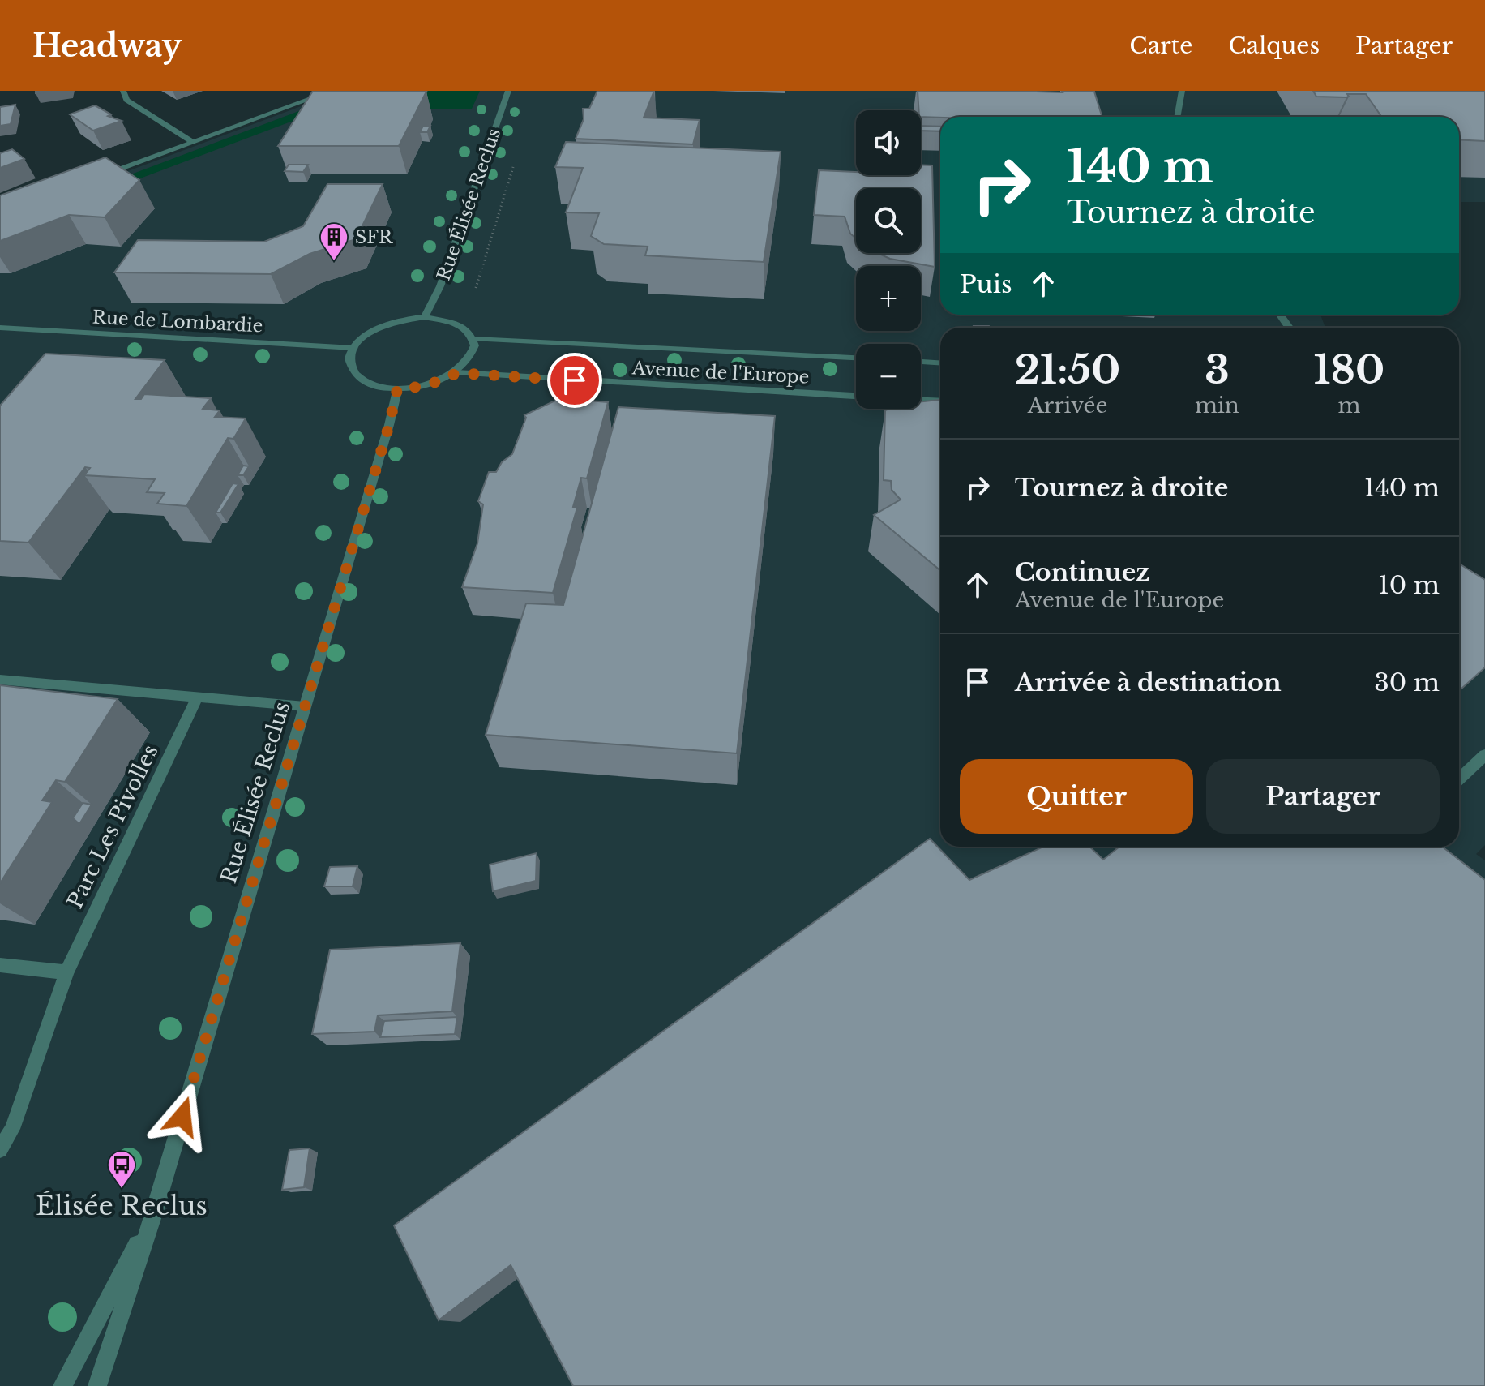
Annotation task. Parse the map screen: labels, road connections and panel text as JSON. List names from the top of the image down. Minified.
{"streets":{"street":["Rue Élisée Reclus","Rue de Lombardie","Avenue de l'Europe","Parc Les Pivolles"]},"crossings":[["Rue Élisée Reclus","Rue de Lombardie"],["Rue Élisée Reclus","Avenue de l'Europe"],["Rue de Lombardie","Avenue de l'Europe"]],"places":{"building":["SFR"],"bus stop":["Élisée Reclus"]},"page":{"header":"Headway","nav":["Carte","Calques","Partager"],"map_buttons":["+","−"],"turn":["140 m","Tournez à droite"],"then":"Puis","eta":["21:50","Arrivée","3","min","180","m"],"list":[{"name":"Tournez à droite","value":"140 m"},{"name":"Continuez","note":"Avenue de l'Europe","value":"10 m"},{"name":"Arrivée à destination","value":"30 m"}],"buttons":["Quitter","Partager"]}}
